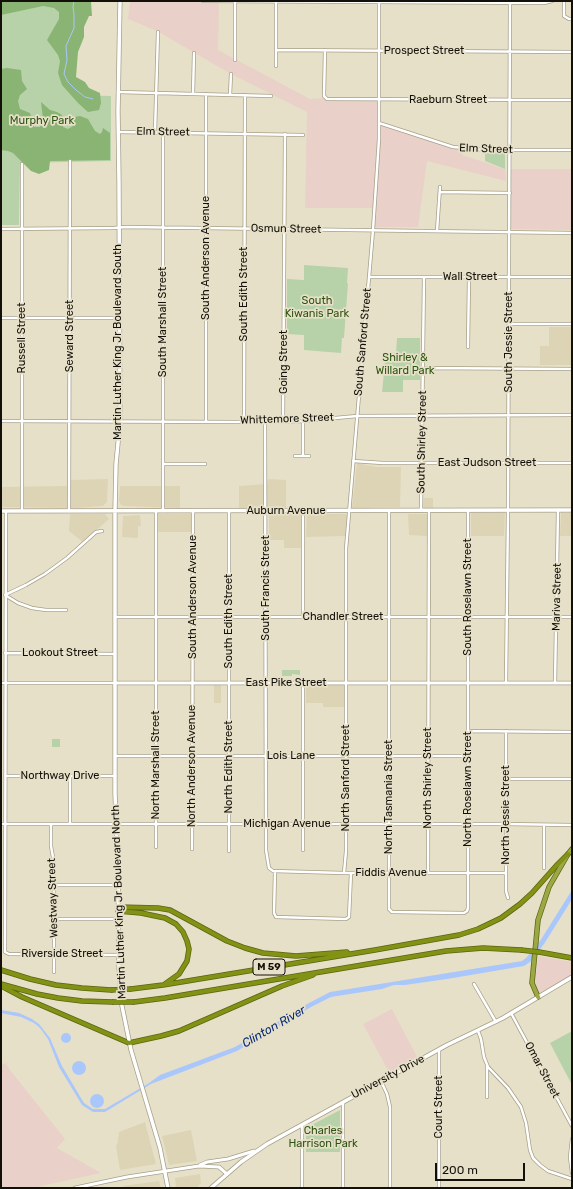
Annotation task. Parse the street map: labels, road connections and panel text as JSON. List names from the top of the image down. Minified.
{"streets":{"highway":["M 59"],"main road":["Martin Luther King Jr Boulevard South","Auburn Avenue","Martin Luther King Jr Boulevard North","University Drive"],"street":["Prospect Street","Raeburn Street","Elm Street","Osmun Street","South Anderson Avenue","Wall Street","South Edith Street","South Marshall Street","Seward Street","Russell Street","South Sanford Street","South Jessie Street","Going Street","Whittemore Street","South Shirley Street","East Judson Street","South Francis Street","South Roselawn Street","Mariva Street","Chandler Street","Lookout Street","East Pike Street","Lois Lane","North Marshall Street","North Anderson Avenue","North Edith Street","Northway Drive","North Sanford Street","North Shirley Street","North Roselawn Street","North Tasmania Street","North Jessie Street","Michigan Avenue","Fiddis Avenue","Westway Street","Riverside Street","Omar Street","Court Street"]},"crossings":[["Prospect Street","Raeburn Street"],["Prospect Street","South Sanford Street"],["Prospect Street","South Jessie Street"],["Raeburn Street","South Sanford Street"],["Raeburn Street","South Jessie Street"],["Elm Street","South Anderson Avenue"],["Elm Street","South Edith Street"],["Elm Street","South Marshall Street"],["Elm Street","Martin Luther King Jr Boulevard South"],["Elm Street","South Sanford Street"],["Elm Street","South Jessie Street"],["Elm Street","Going Street"],["Osmun Street","South Anderson Avenue"],["Osmun Street","South Edith Street"],["Osmun Street","South Marshall Street"],["Osmun Street","Seward Street"],["Osmun Street","Russell Street"],["Osmun Street","Martin Luther King Jr Boulevard South"],["Osmun Street","South Sanford Street"],["Osmun Street","South Jessie Street"],["Osmun Street","Going Street"],["South Anderson Avenue","Whittemore Street"],["South Anderson Avenue","Auburn Avenue"],["South Anderson Avenue","Chandler Street"],["South Anderson Avenue","East Pike Street"],["South Anderson Avenue","North Anderson Avenue"],["Wall Street","South Sanford Street"],["Wall Street","South Jessie Street"],["Wall Street","South Shirley Street"],["South Edith Street","Whittemore Street"],["South Edith Street","Auburn Avenue"],["South Edith Street","Chandler Street"],["South Edith Street","East Pike Street"],["South Edith Street","North Edith Street"],["South Marshall Street","Whittemore Street"],["South Marshall Street","Auburn Avenue"],["Seward Street","Whittemore Street"],["Seward Street","Auburn Avenue"],["Russell Street","Whittemore Street"],["Russell Street","Auburn Avenue"],["Martin Luther King Jr Boulevard South","Whittemore Street"],["Martin Luther King Jr Boulevard South","Auburn Avenue"],["Martin Luther King Jr Boulevard South","Chandler Street"],["Martin Luther King Jr Boulevard South","Lookout Street"],["Martin Luther King Jr Boulevard South","East Pike Street"],["Martin Luther King Jr Boulevard South","Martin Luther King Jr Boulevard North"],["South Sanford Street","Whittemore Street"],["South Sanford Street","East Judson Street"],["South Sanford Street","Auburn Avenue"],["South Sanford Street","Chandler Street"],["South Sanford Street","East Pike Street"],["South Sanford Street","North Sanford Street"],["South Jessie Street","Whittemore Street"],["South Jessie Street","East Judson Street"],["South Jessie Street","Auburn Avenue"],["South Jessie Street","Chandler Street"],["South Jessie Street","East Pike Street"],["Going Street","Whittemore Street"],["Whittemore Street","South Shirley Street"],["Whittemore Street","South Francis Street"],["South Shirley Street","East Judson Street"],["South Shirley Street","Auburn Avenue"],["Auburn Avenue","South Francis Street"],["Auburn Avenue","South Roselawn Street"],["Auburn Avenue","Mariva Street"],["Auburn Avenue","North Tasmania Street"],["South Francis Street","Chandler Street"],["South Francis Street","East Pike Street"],["South Francis Street","Lois Lane"],["South Francis Street","Michigan Avenue"],["South Francis Street","Fiddis Avenue"],["South Roselawn Street","Chandler Street"],["South Roselawn Street","East Pike Street"],["South Roselawn Street","North Roselawn Street"],["Mariva Street","Chandler Street"],["Mariva Street","East Pike Street"],["Chandler Street","North Tasmania Street"],["East Pike Street","North Marshall Street"],["East Pike Street","North Anderson Avenue"],["East Pike Street","North Edith Street"],["East Pike Street","North Sanford Street"],["East Pike Street","North Shirley Street"],["East Pike Street","North Roselawn Street"],["East Pike Street","North Tasmania Street"],["East Pike Street","Martin Luther King Jr Boulevard North"],["Lois Lane","North Marshall Street"],["Lois Lane","North Anderson Avenue"],["Lois Lane","North Edith Street"],["Lois Lane","North Sanford Street"],["Lois Lane","North Shirley Street"],["Lois Lane","North Roselawn Street"],["Lois Lane","North Tasmania Street"],["Lois Lane","Martin Luther King Jr Boulevard North"],["North Marshall Street","Michigan Avenue"],["North Anderson Avenue","Michigan Avenue"],["North Edith Street","Michigan Avenue"],["Northway Drive","Martin Luther King Jr Boulevard North"],["North Sanford Street","Michigan Avenue"],["North Sanford Street","Fiddis Avenue"],["North Shirley Street","Michigan Avenue"],["North Shirley Street","Fiddis Avenue"],["North Roselawn Street","North Tasmania Street"],["North Roselawn Street","Michigan Avenue"],["North Roselawn Street","Fiddis Avenue"],["North Tasmania Street","Michigan Avenue"],["North Tasmania Street","Fiddis Avenue"],["North Jessie Street","Michigan Avenue"],["North Jessie Street","Fiddis Avenue"],["Michigan Avenue","Westway Street"],["Michigan Avenue","Martin Luther King Jr Boulevard North"],["Michigan Avenue","Riverside Street"],["Westway Street","Riverside Street"],["Martin Luther King Jr Boulevard North","Riverside Street"],["Omar Street","University Drive"],["University Drive","Court Street"]],"water":["Clinton River"],"parks":["Murphy Park","South Kiwanis Park","Shirley & Willard Park","Charles Harrison Park"],"scale_bar":"200 m"}
